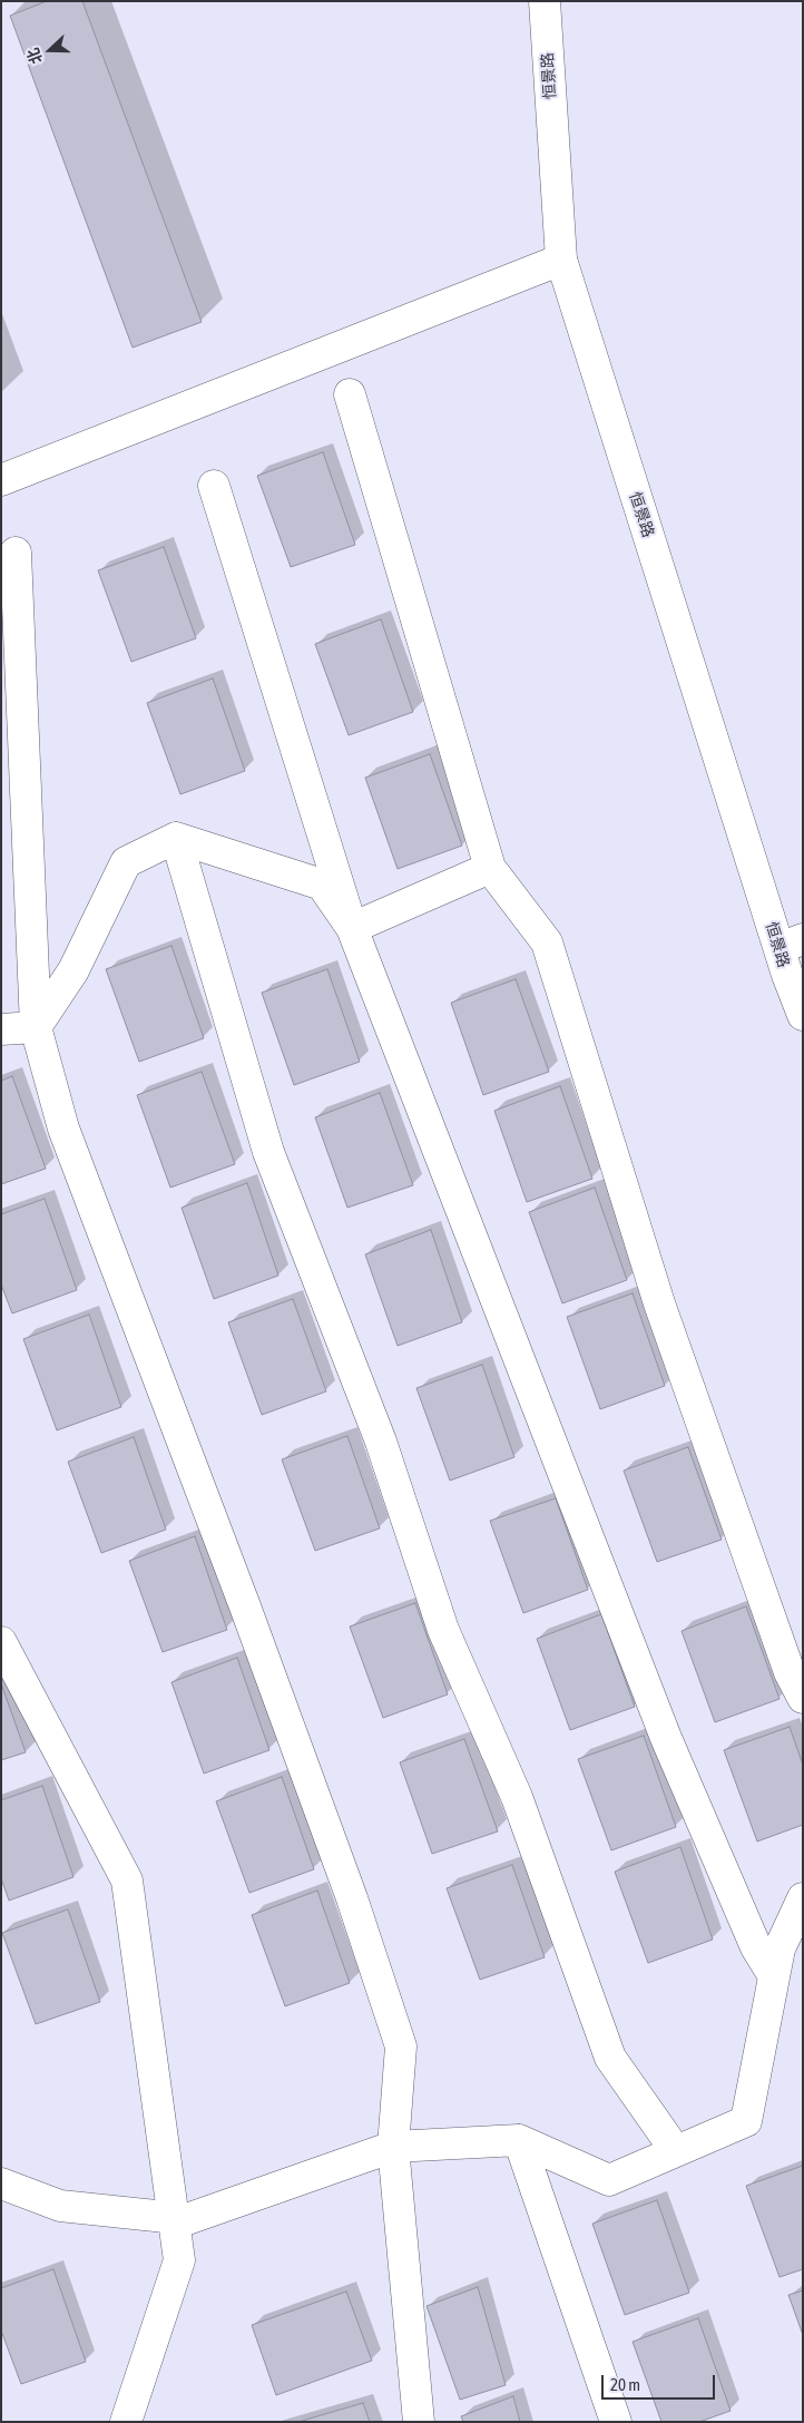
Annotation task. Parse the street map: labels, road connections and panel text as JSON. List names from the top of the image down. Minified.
{"streets":{"street":["恒景路"]},"scale_bar":"20 m","north":"left"}
